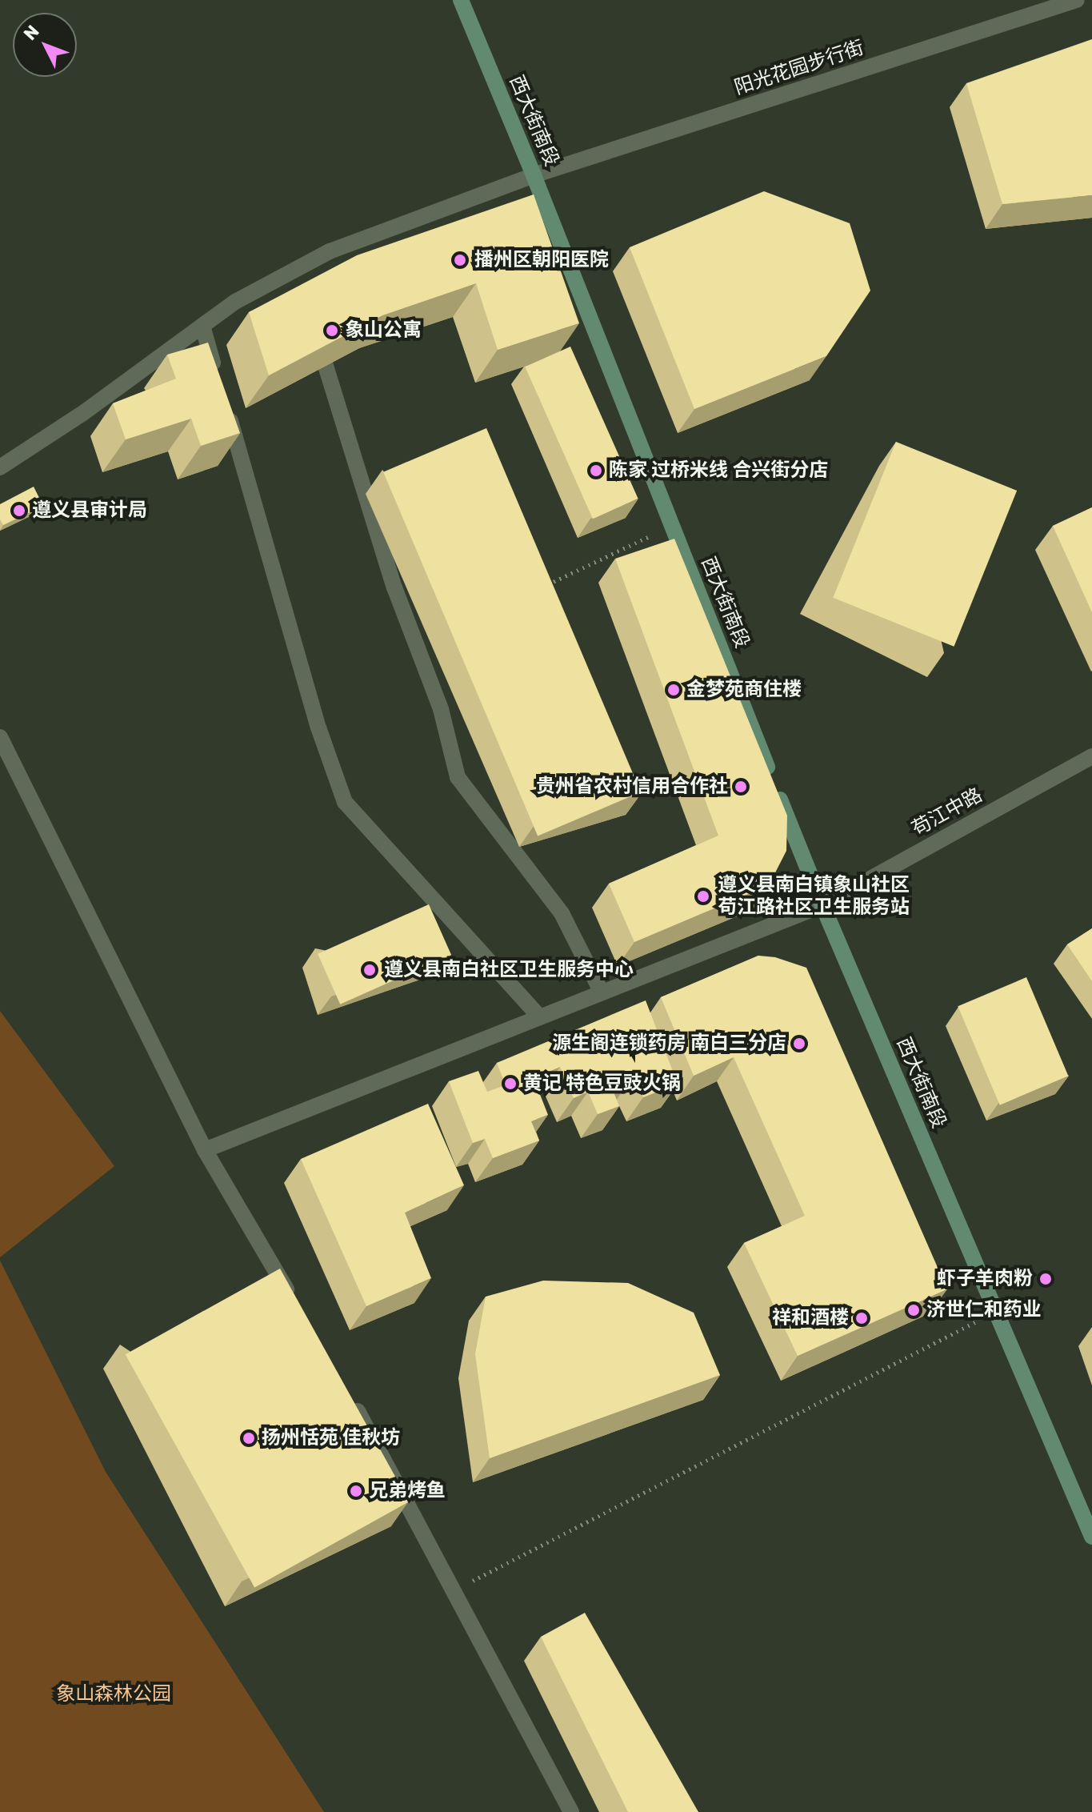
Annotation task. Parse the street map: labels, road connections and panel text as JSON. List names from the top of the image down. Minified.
{"streets":{"main road":["西大街南段"],"street":["阳光花园步行街","苟江中路"]},"crossings":[["阳光花园步行街","西大街南段"],["西大街南段","苟江中路"]],"parks":["象山森林公园"],"places":["播州区朝阳医院","象山公寓","陈家 过桥米线 合兴街分店","遵义县审计局","金梦苑商住楼","贵州省农村信用合作社","遵义县南白镇象山社区 苟江路社区卫生服务站","遵义县南白社区卫生服务中心","源生阁连锁药房 南白三分店","黄记 特色豆豉火锅","虾子羊肉粉","济世仁和药业","祥和酒楼","扬州恬苑 佳秋坊","兄弟烤鱼"],"north":"top left"}
